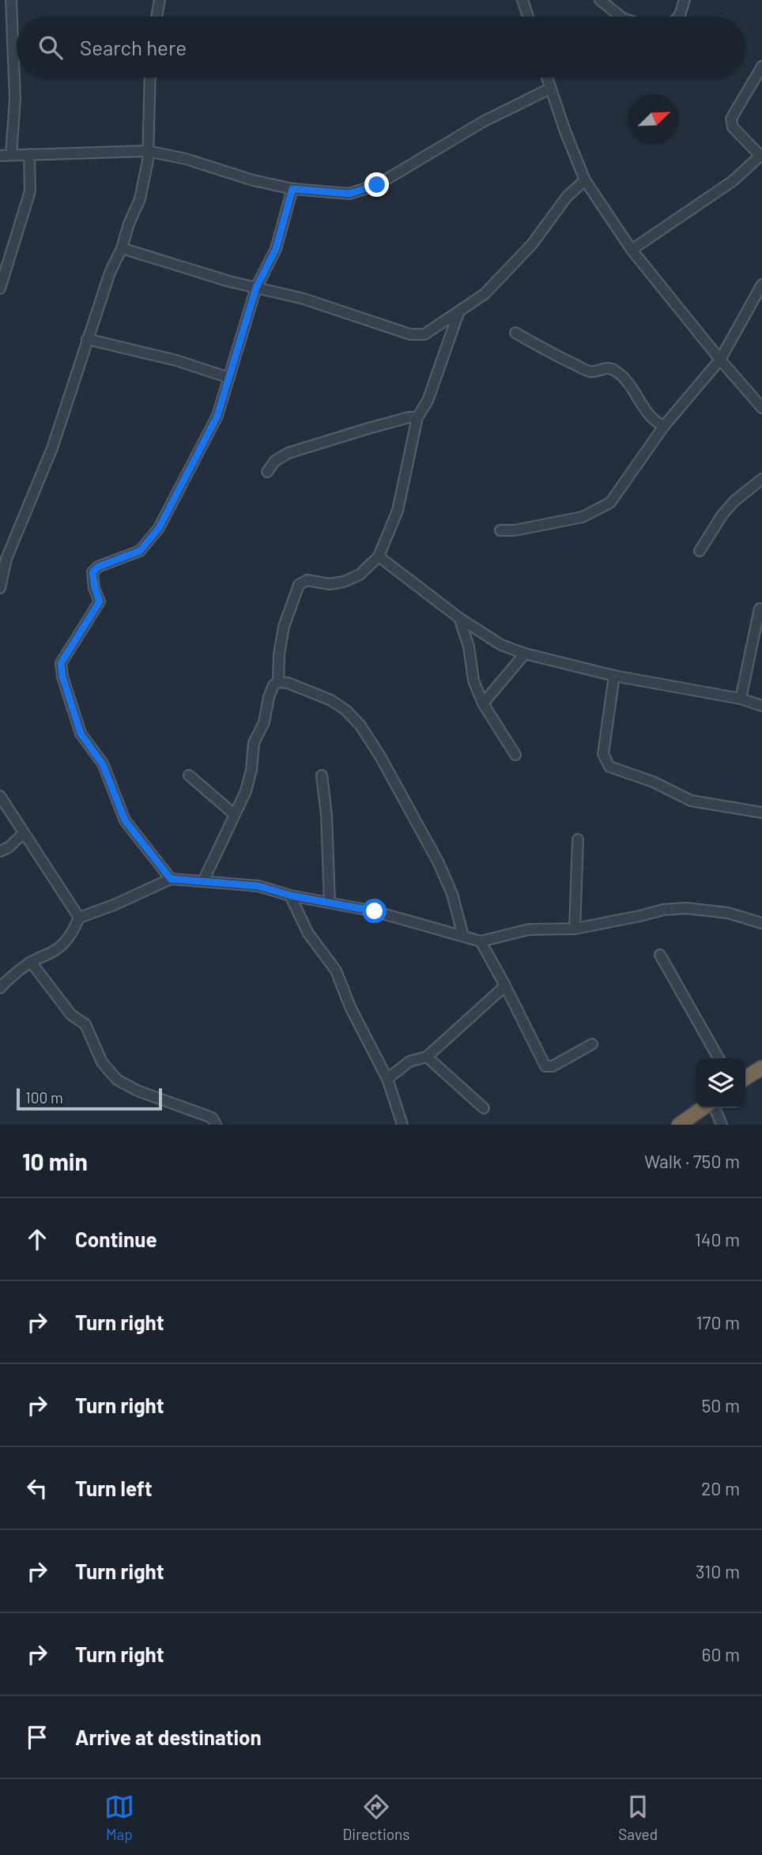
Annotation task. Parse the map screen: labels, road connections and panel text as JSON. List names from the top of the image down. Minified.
{"scale_bar":"100 m","north":"top right","page":{"search":"Search here","scale":"100 m","heading":["10 min","Walk · 750 m"],"list":[["Continue","140 m"],["Turn right","170 m"],["Turn right","50 m"],["Turn left","20 m"],["Turn right","310 m"],["Turn right","60 m"],"Arrive at destination"],"nav":["Map","Directions","Saved"]}}
